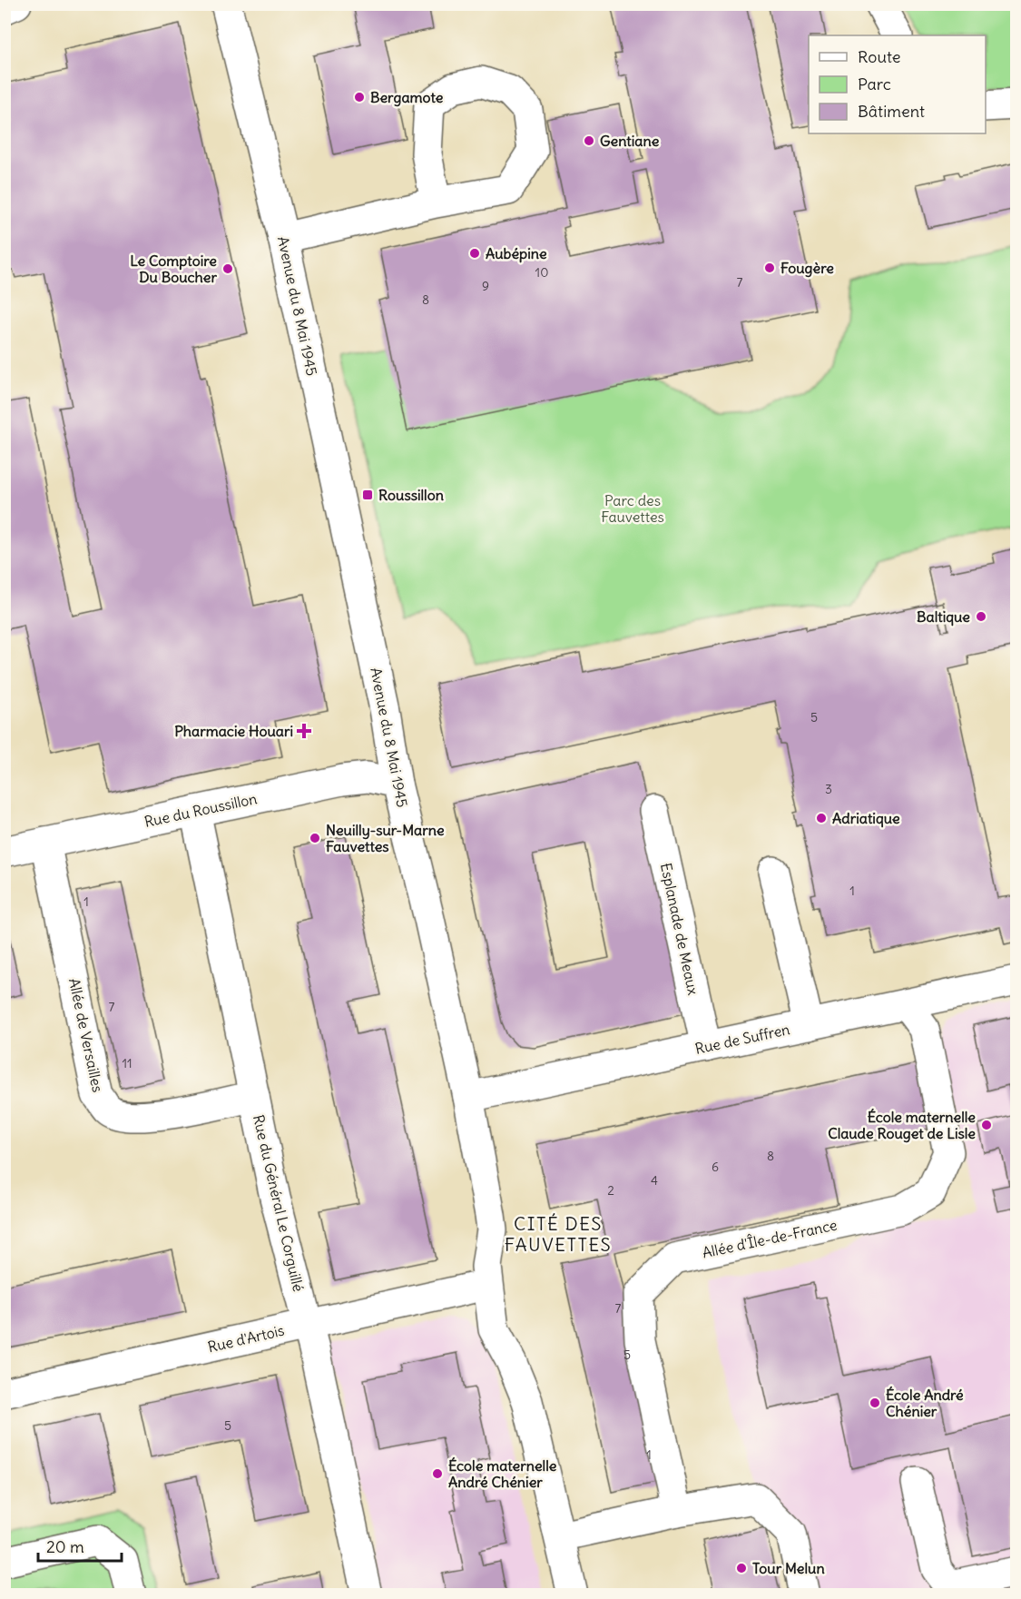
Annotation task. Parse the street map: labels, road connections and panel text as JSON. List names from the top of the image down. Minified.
{"streets":{"street":["Avenue du 8 Mai 1945","Rue du Roussillon","Esplanade de Meaux","Allée de Versailles","Rue de Suffren","Rue du Général Le Corguillé","Allée d'Île-de-France","Rue d'Artois"]},"crossings":[["Avenue du 8 Mai 1945","Rue du Roussillon"],["Avenue du 8 Mai 1945","Rue de Suffren"],["Avenue du 8 Mai 1945","Rue d'Artois"],["Rue du Roussillon","Allée de Versailles"],["Rue du Roussillon","Rue du Général Le Corguillé"],["Esplanade de Meaux","Rue de Suffren"],["Allée de Versailles","Rue du Général Le Corguillé"],["Rue de Suffren","Allée d'Île-de-France"],["Rue du Général Le Corguillé","Rue d'Artois"]],"districts":["CITÉ DES FAUVETTES"],"parks":["Parc des Fauvettes"],"places":{"other":["Bergamote","Gentiane","Aubépine","Fougère","Le Comptoire Du Boucher","Baltique","Adriatique","Neuilly-sur-Marne Fauvettes","École maternelle Claude Rouget de Lisle","École André Chénier","École maternelle André Chénier","Tour Melun"],"transit":["Roussillon"],"health":["Pharmacie Houari"]},"house_numbers":["10","7","9","8","5","3","1","1","7","11","8","6","4","2","7","5","5","1"],"legend":["Route","Parc","Bâtiment"],"scale_bar":"20 m"}
